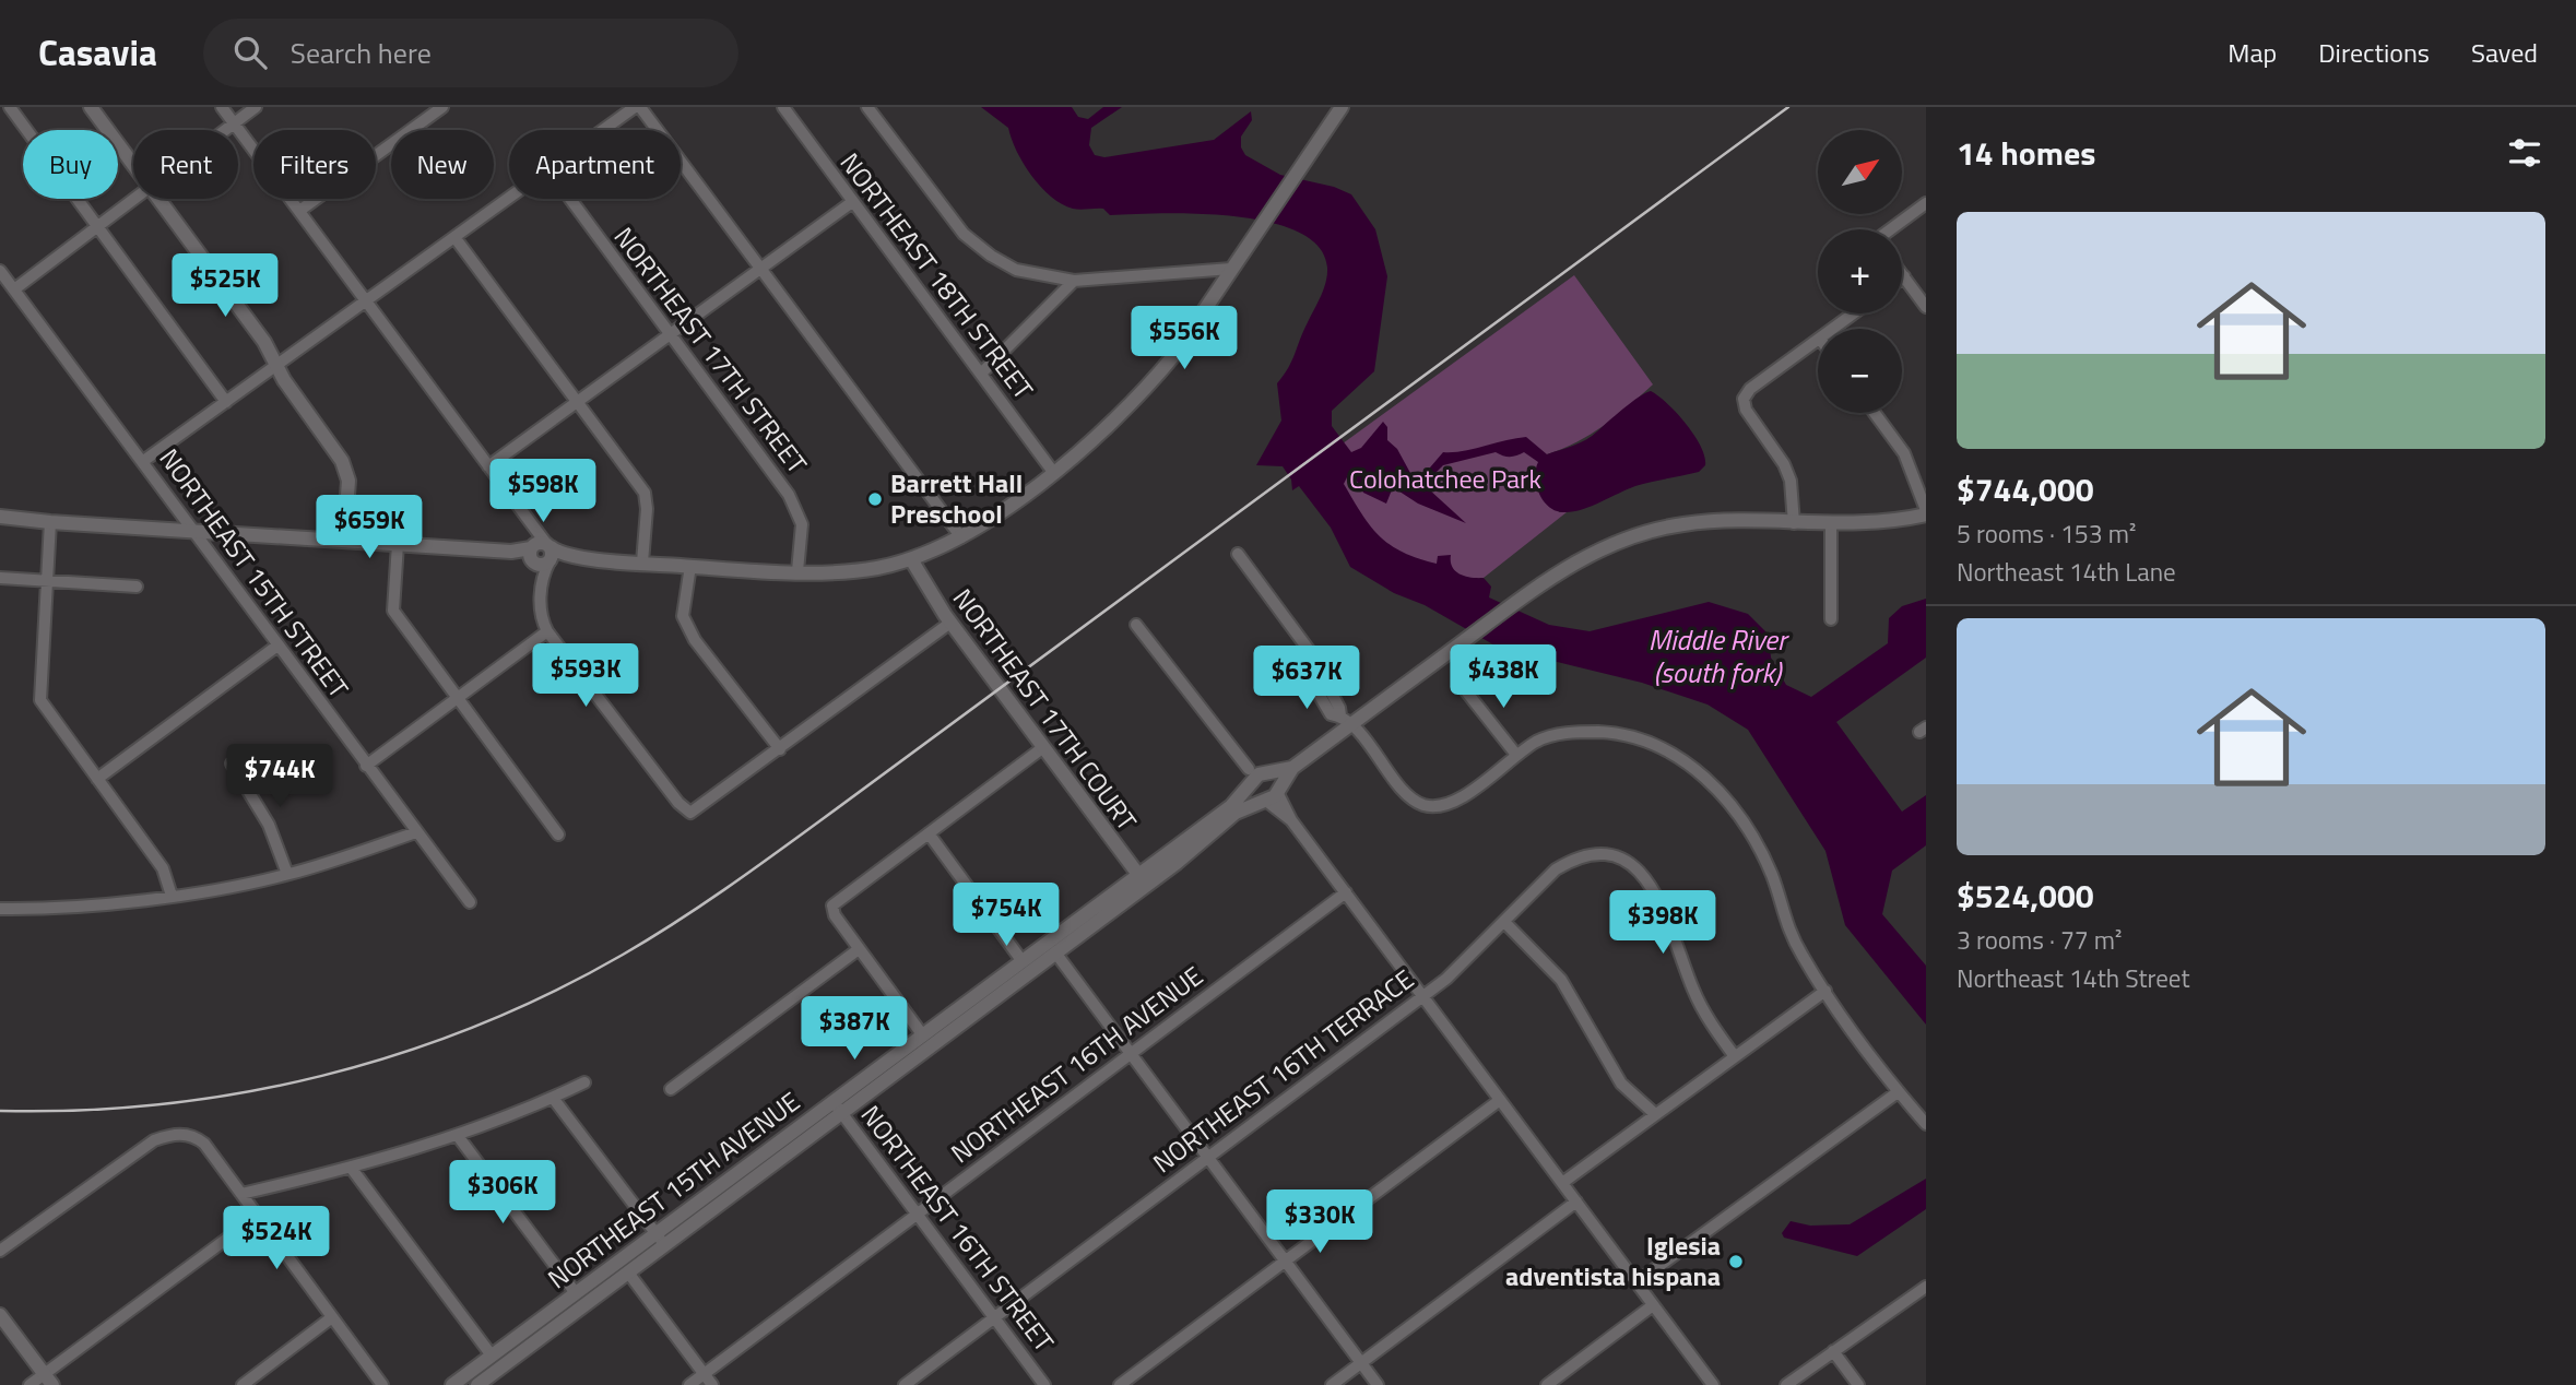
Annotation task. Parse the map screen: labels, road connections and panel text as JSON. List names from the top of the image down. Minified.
{"streets":{"street":["NORTHEAST 18TH STREET","NORTHEAST 17TH STREET","NORTHEAST 15TH STREET","NORTHEAST 17TH COURT","NORTHEAST 16TH AVENUE","NORTHEAST 16TH TERRACE","NORTHEAST 15TH AVENUE","NORTHEAST 16TH STREET"]},"crossings":[["NORTHEAST 17TH COURT","NORTHEAST 15TH AVENUE"],["NORTHEAST 16TH AVENUE","NORTHEAST 16TH STREET"],["NORTHEAST 16TH TERRACE","NORTHEAST 16TH STREET"],["NORTHEAST 15TH AVENUE","NORTHEAST 16TH STREET"]],"water":["Middle River (south fork)"],"parks":["Colohatchee Park"],"places":["Barrett Hall Preschool","Iglesia adventista hispana"],"north":"top right","page":{"header":"Casavia","search":"Search here","nav":["Map","Directions","Saved"],"heading":"14 homes","map_buttons":["+","−"],"chip":["Buy","Rent","Filters","New","Apartment"],"list":[{"name":"$744,000","note":"5 rooms · 153 m² · Northeast 14th Lane"},{"name":"$524,000","note":"3 rooms · 77 m² · Northeast 14th Street"}],"price":["$525K","$556K","$598K","$659K","$593K","$438K","$637K","$744K","$754K","$398K","$387K","$306K","$330K","$524K"]}}
